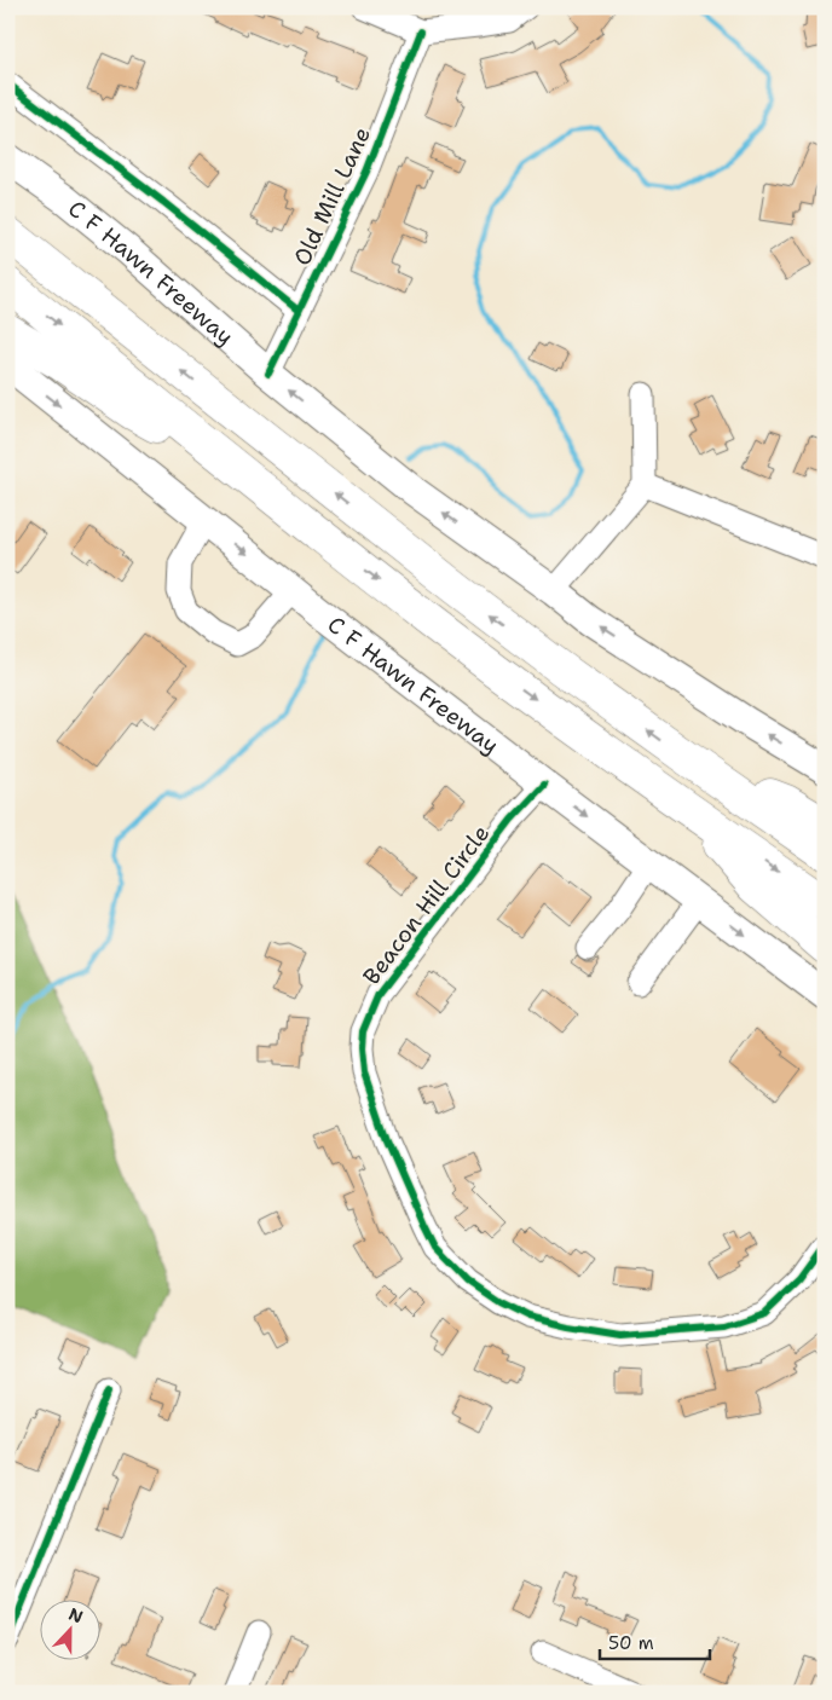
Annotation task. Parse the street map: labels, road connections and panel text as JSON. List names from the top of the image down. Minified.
{"streets":{"main road":["C F Hawn Freeway"],"street":["Old Mill Lane","Beacon Hill Circle"]},"crossings":[["Old Mill Lane","C F Hawn Freeway"],["C F Hawn Freeway","Beacon Hill Circle"]],"scale_bar":"50 m","north":"top"}
